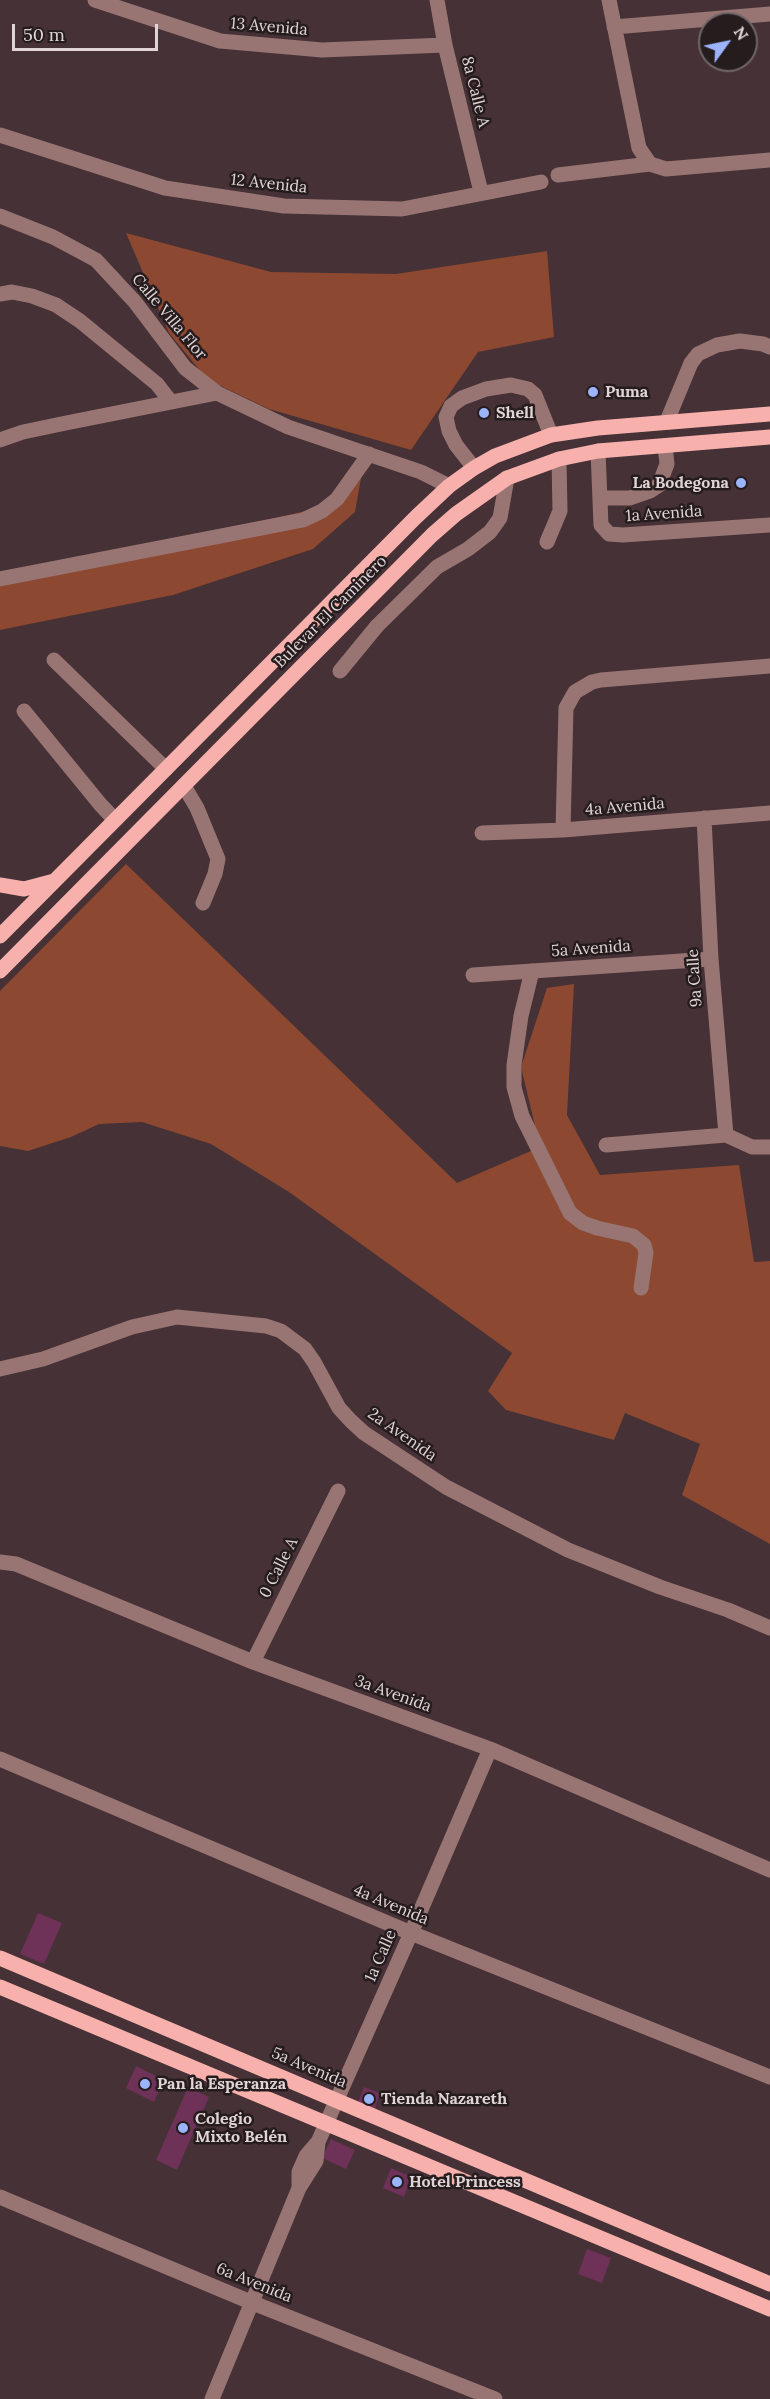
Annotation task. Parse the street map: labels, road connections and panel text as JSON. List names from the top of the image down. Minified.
{"streets":{"main road":["Bulevar El Caminero","5a Avenida"],"street":["13 Avenida","8a Calle A","12 Avenida","Calle Villa Flor","1a Avenida","4a Avenida","9a Calle","2a Avenida","0 Calle A","3a Avenida","1a Calle","6a Avenida"]},"crossings":[["13 Avenida","8a Calle A"],["8a Calle A","12 Avenida"],["Calle Villa Flor","Bulevar El Caminero"],["1a Avenida","Bulevar El Caminero"],["4a Avenida","9a Calle"],["4a Avenida","1a Calle"],["5a Avenida","9a Calle"],["5a Avenida","1a Calle"],["0 Calle A","3a Avenida"],["3a Avenida","1a Calle"],["1a Calle","6a Avenida"]],"places":["Puma","Shell","La Bodegona","Pan la Esperanza","Tienda Nazareth","Colegio Mixto Belén","Hotel Princess"],"scale_bar":"50 m","north":"top right"}
